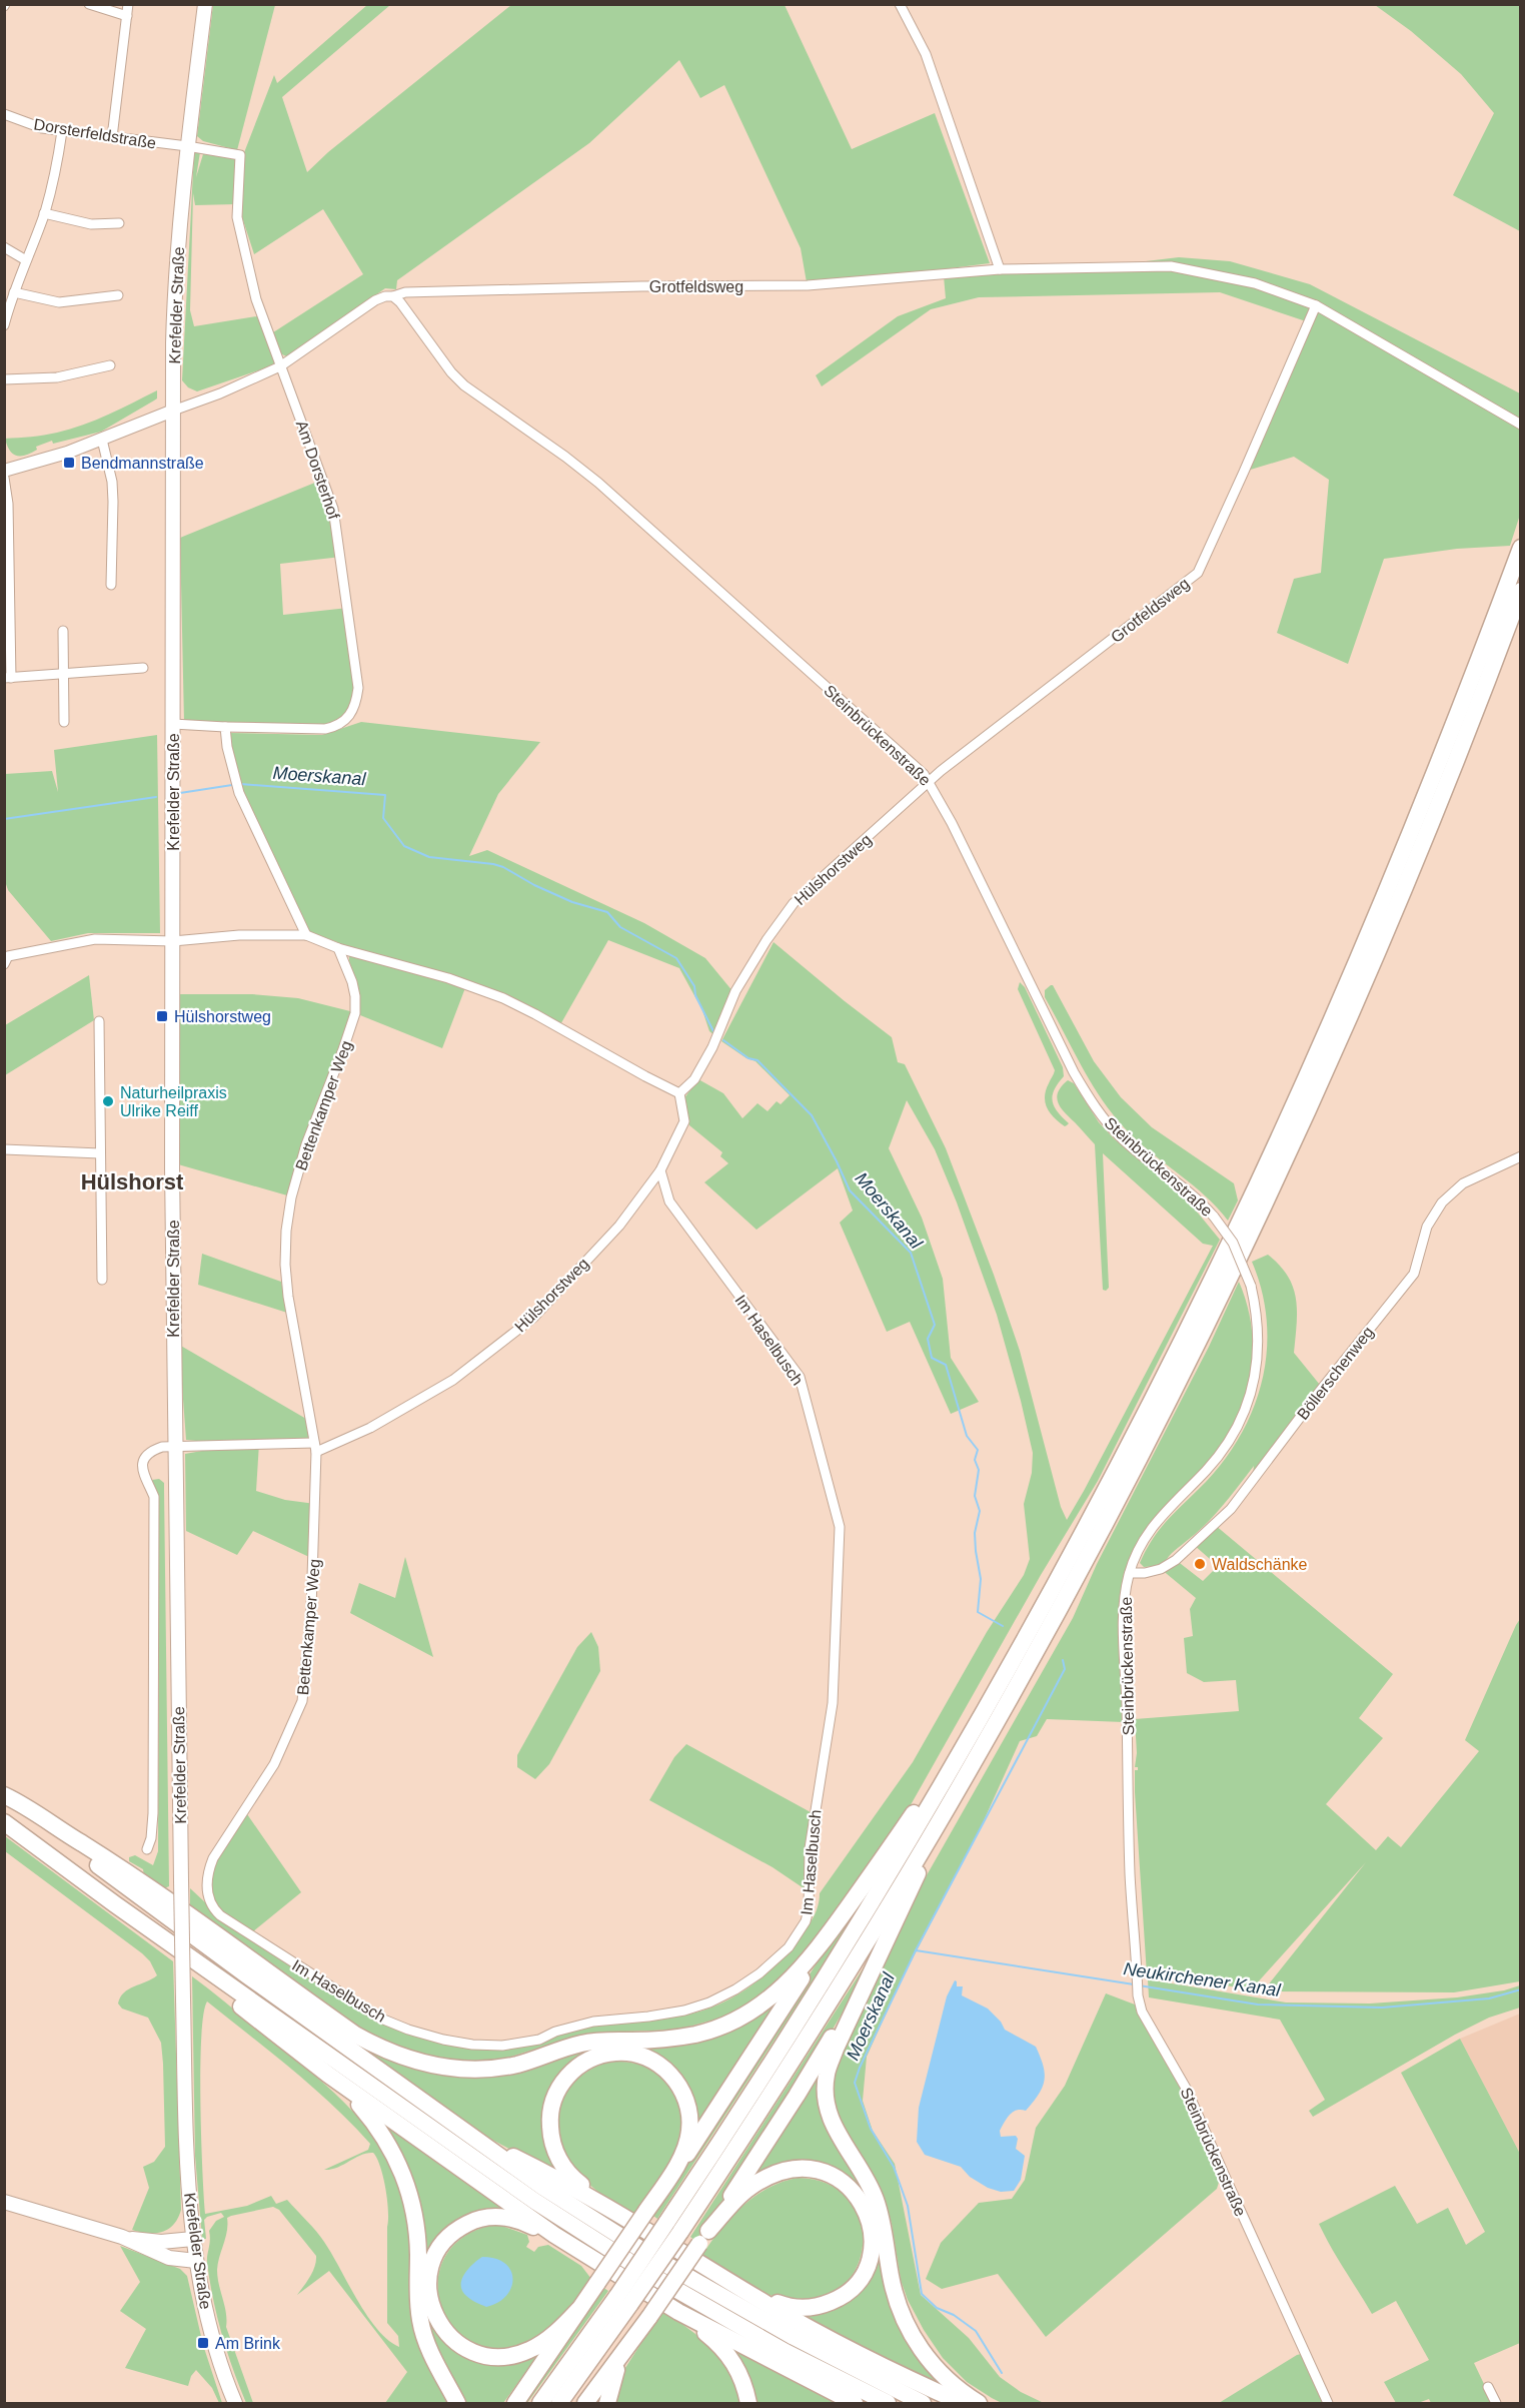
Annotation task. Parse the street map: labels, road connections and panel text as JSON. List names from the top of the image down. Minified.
{"streets":{"main road":["Krefelder Straße"],"street":["Dorsterfeldstraße","Grotfeldsweg","Am Dorsterhof","Steinbrückenstraße","Hülshorstweg","Bettenkamper Weg","Im Haselbusch","Böllerschenweg"]},"crossings":[["Dorsterfeldstraße","Krefelder Straße"],["Dorsterfeldstraße","Am Dorsterhof"],["Grotfeldsweg","Steinbrückenstraße"],["Grotfeldsweg","Hülshorstweg"],["Krefelder Straße","Am Dorsterhof"],["Steinbrückenstraße","Hülshorstweg"],["Steinbrückenstraße","Böllerschenweg"],["Hülshorstweg","Bettenkamper Weg"],["Hülshorstweg","Im Haselbusch"],["Bettenkamper Weg","Im Haselbusch"]],"districts":["Hülshorst"],"water":["Moerskanal","Neukirchener Kanal"],"places":{"transit":["Bendmannstraße","Hülshorstweg","Am Brink"],"other":["Naturheilpraxis Ulrike Reiff","Waldschänke"]}}
